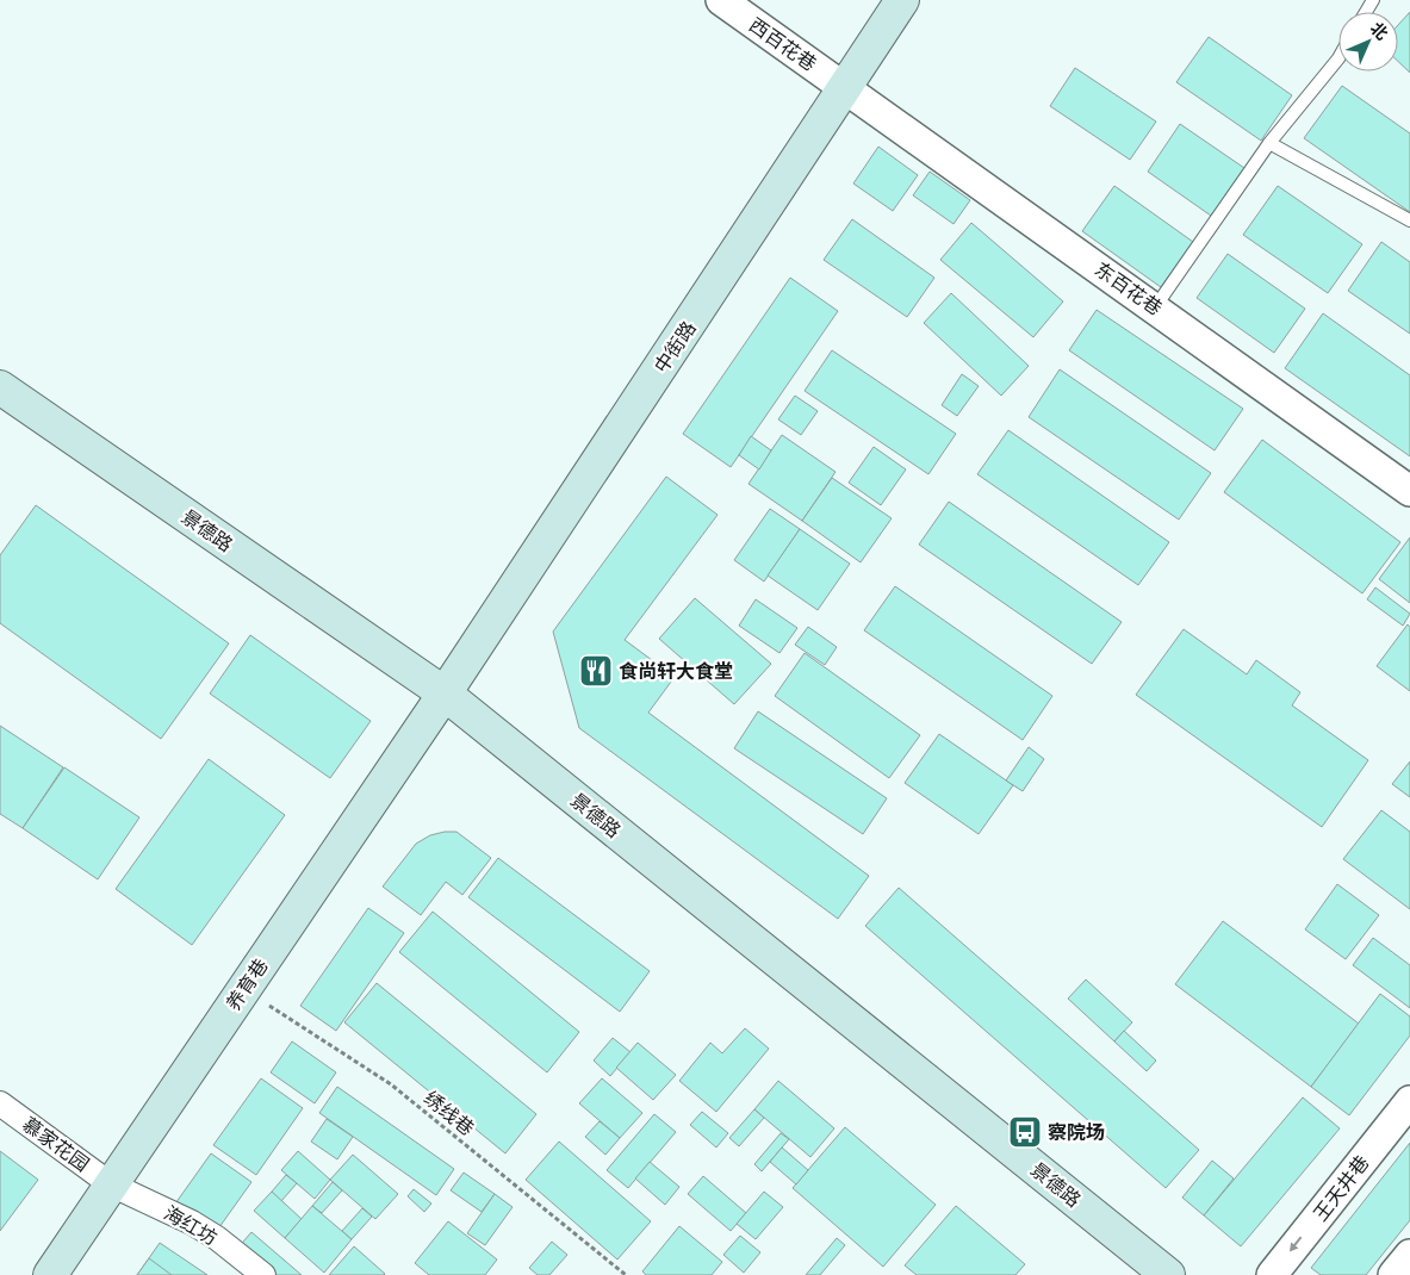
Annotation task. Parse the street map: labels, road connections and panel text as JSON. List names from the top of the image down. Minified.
{"streets":{"main road":["中街路","景德路","养育巷"],"street":["西百花巷","东百花巷","慕家花园","王天井巷","海红坊"],"path":["绣线巷"]},"crossings":[["西百花巷","东百花巷"],["西百花巷","中街路"],["东百花巷","中街路"],["中街路","景德路"],["中街路","养育巷"],["景德路","养育巷"],["养育巷","绣线巷"],["养育巷","慕家花园"],["养育巷","海红坊"],["慕家花园","海红坊"]],"one_way":["王天井巷"],"places":{"restaurant":["食尚轩大食堂"],"bus stop":["察院场"]},"north":"top right"}
